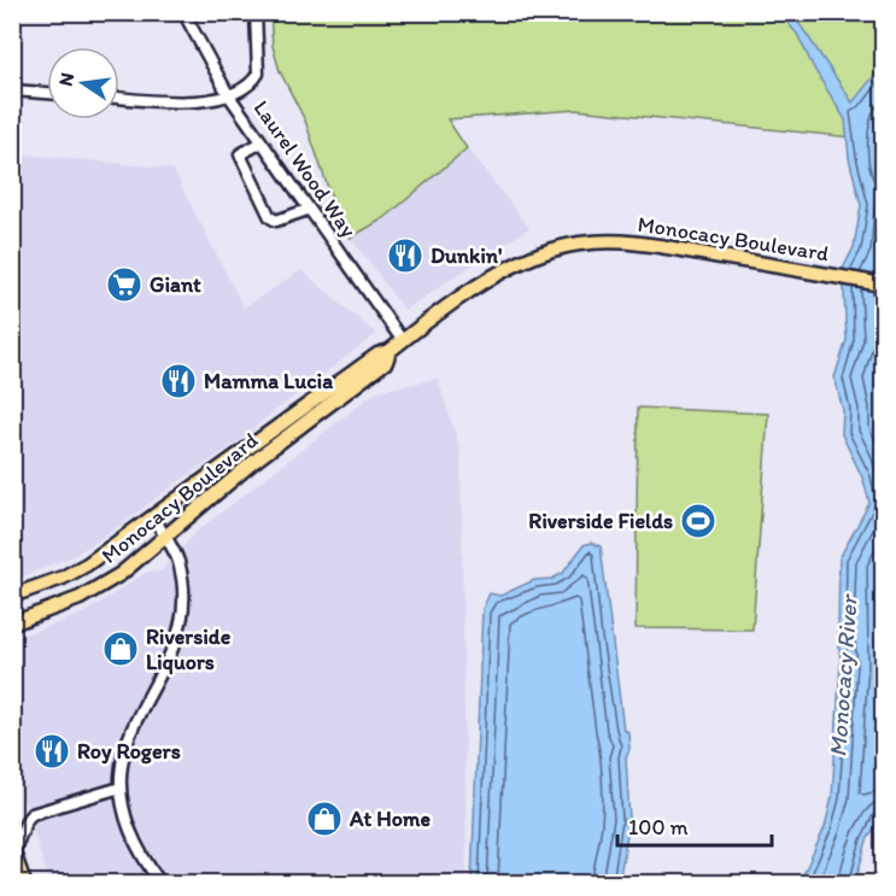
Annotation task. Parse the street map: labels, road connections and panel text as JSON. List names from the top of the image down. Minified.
{"streets":{"main road":["Monocacy Boulevard"],"street":["Laurel Wood Way"]},"crossings":[["Laurel Wood Way","Monocacy Boulevard"]],"water":["Monocacy River"],"places":{"restaurant":["Dunkin'","Mamma Lucia","Roy Rogers"],"supermarket":["Giant"],"sports":["Riverside Fields"],"shop":["Riverside Liquors","At Home"]},"scale_bar":"100 m","north":"left"}
